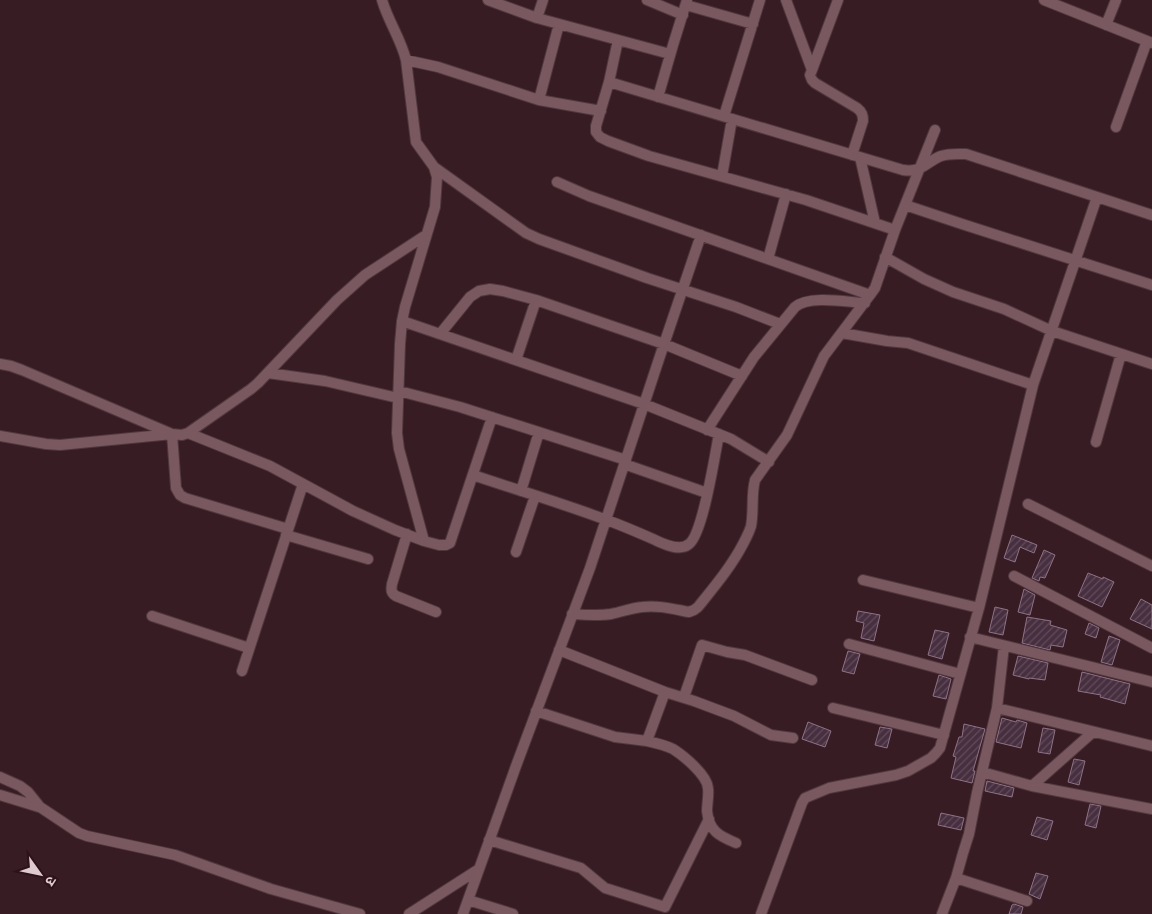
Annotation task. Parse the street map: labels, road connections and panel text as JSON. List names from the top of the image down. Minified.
{"north":"bottom right"}
